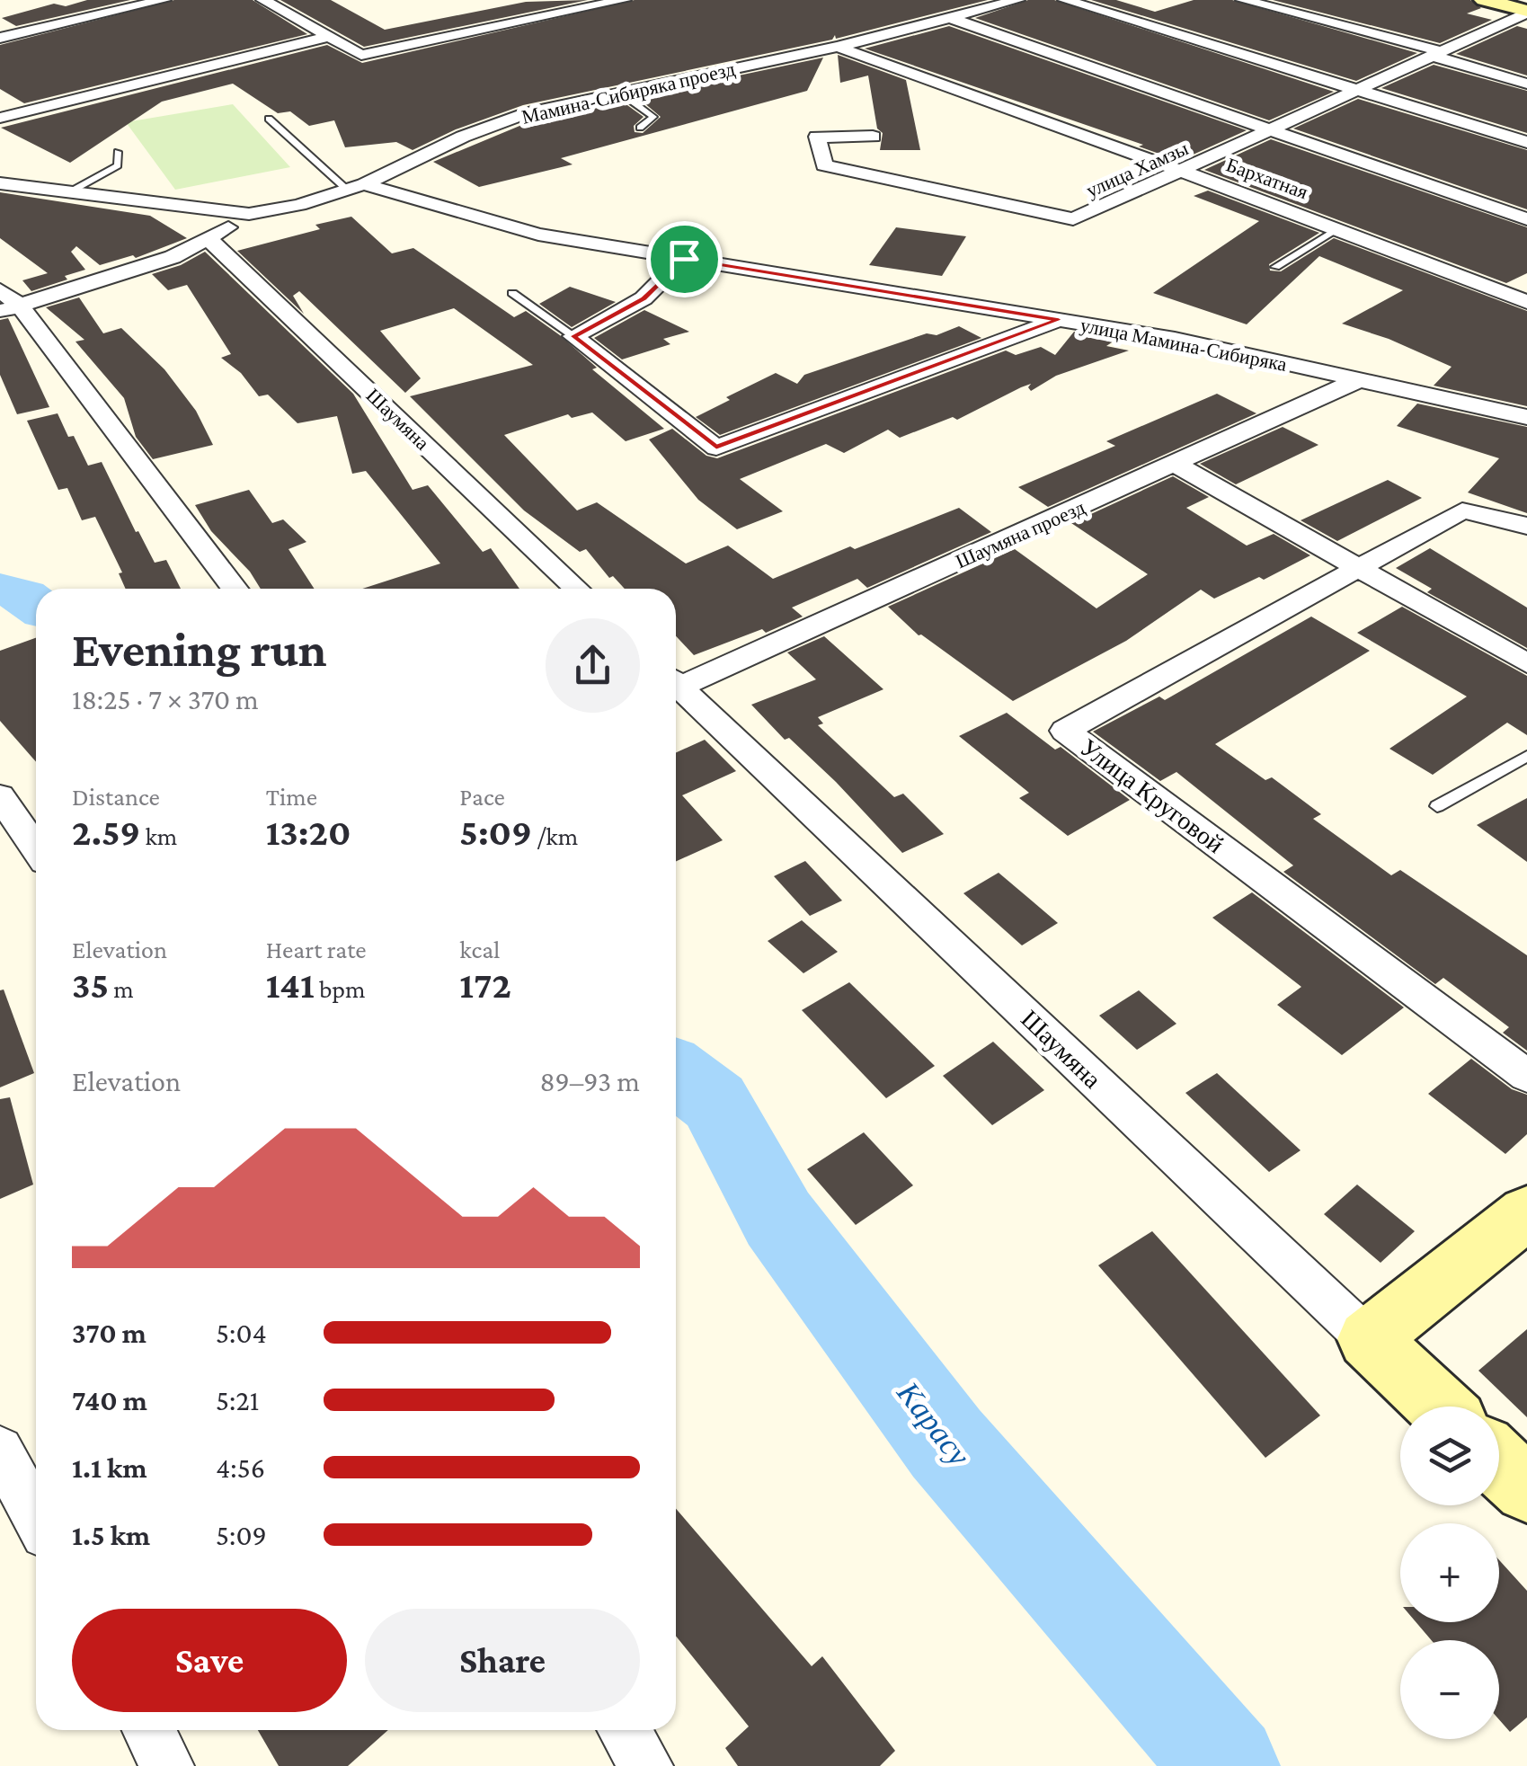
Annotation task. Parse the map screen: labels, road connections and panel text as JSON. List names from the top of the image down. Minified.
{"streets":{"street":["Мамина-Сибиряка проезд","улица Хамзы","Бархатная","улица Мамина-Сибиряка","Шаумяна","Шаумяна проезд","Улица Круговой"]},"crossings":[["Мамина-Сибиряка проезд","Бархатная"],["Мамина-Сибиряка проезд","улица Мамина-Сибиряка"],["улица Хамзы","Бархатная"],["улица Мамина-Сибиряка","Шаумяна проезд"]],"water":["Карасу"],"page":{"heading":["Evening run","18:25 · 7 × 370 m"],"stats":[["Distance","2.59 km"],["Time","13:20"],["Pace","5:09 /km"],["Elevation","35 m"],["Heart rate","141 bpm"],["kcal","172"]],"chart":["Elevation","89–93 m"],"list":[{"name":"370 m","note":"5:04"},{"name":"740 m","note":"5:21"},{"name":"1.1 km","note":"4:56"},{"name":"1.5 km","note":"5:09"}],"map_buttons":["+","−"],"buttons":["Save","Share"]}}
